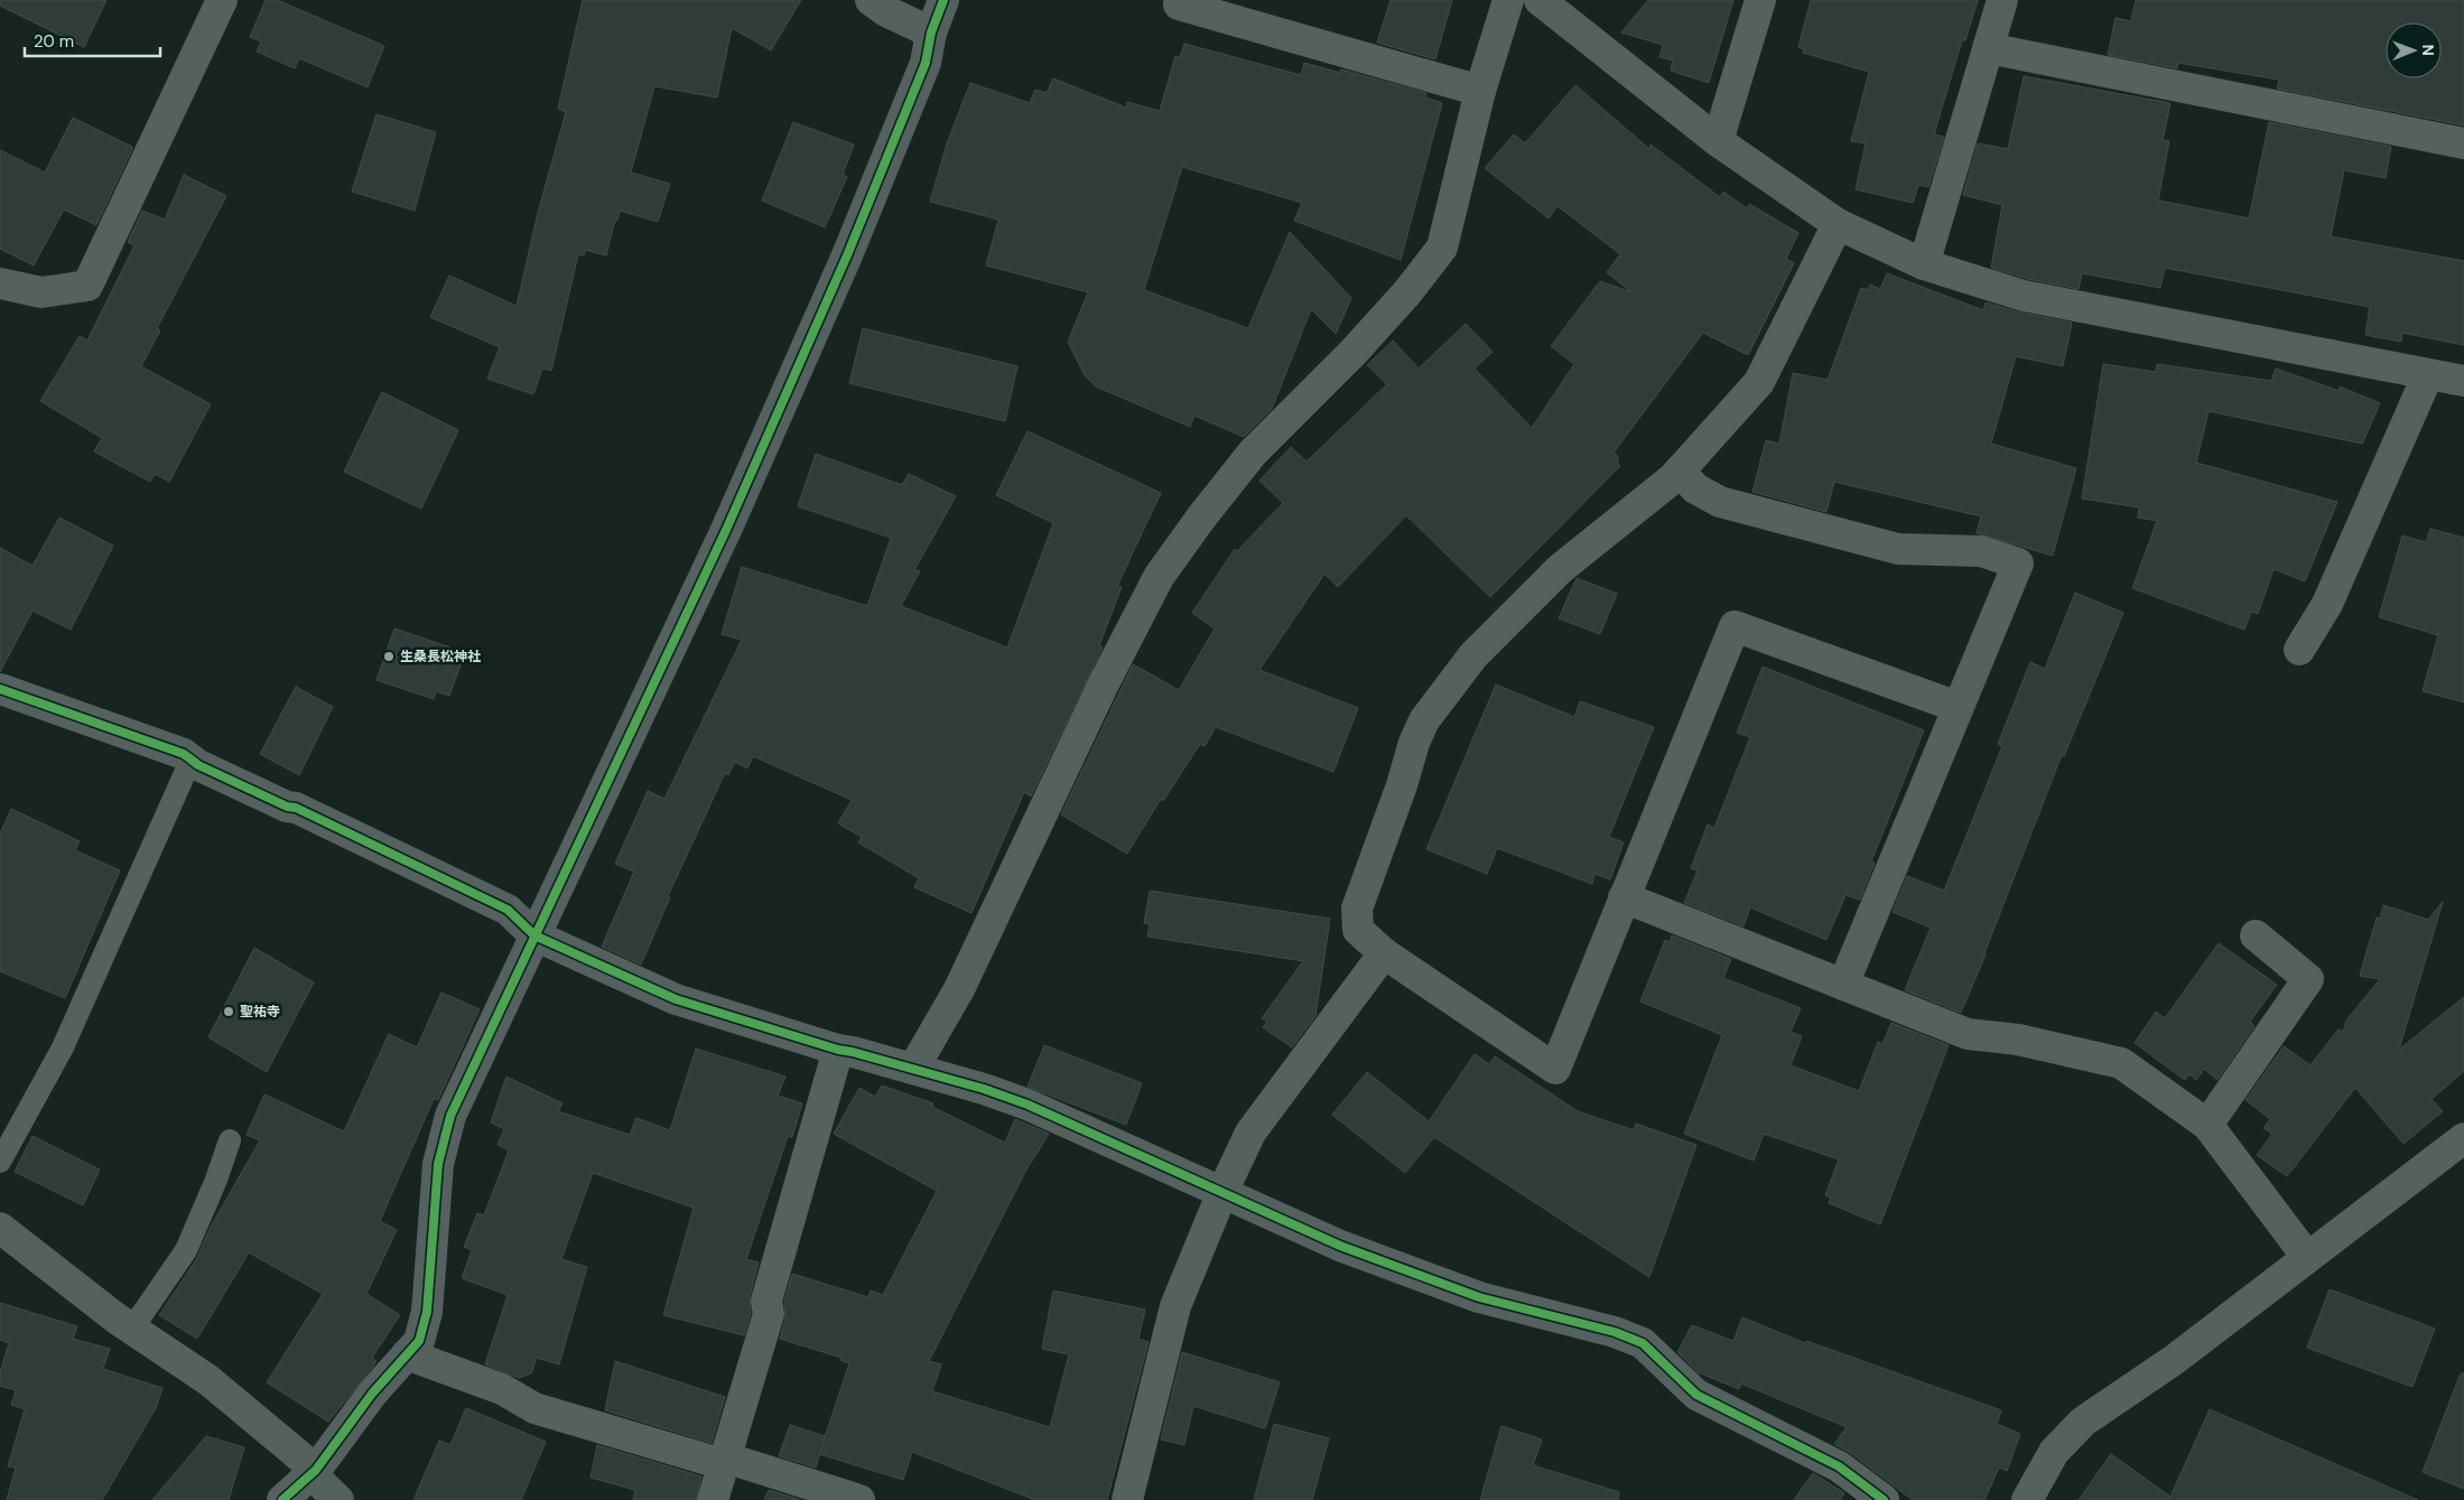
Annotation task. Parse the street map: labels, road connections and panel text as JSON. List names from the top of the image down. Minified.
{"places":["生桑長松神社","聖祐寺"],"scale_bar":"20 m","north":"right"}
